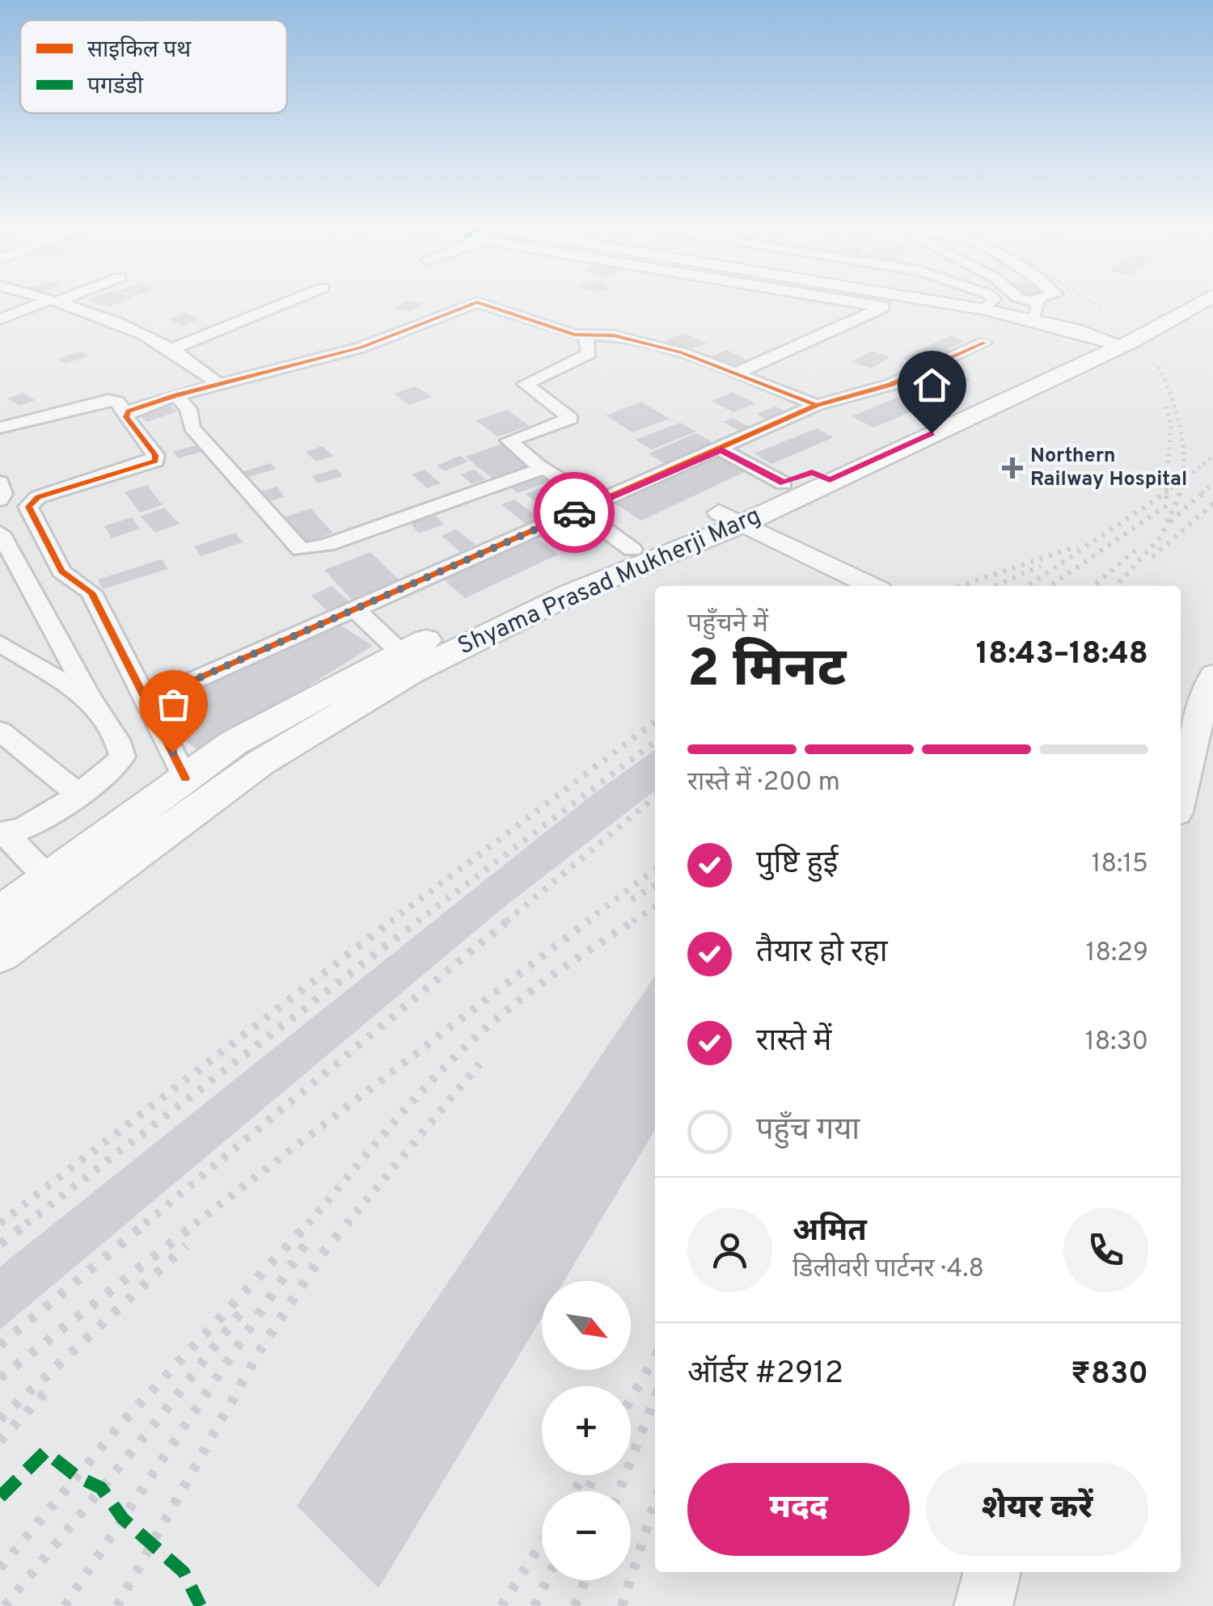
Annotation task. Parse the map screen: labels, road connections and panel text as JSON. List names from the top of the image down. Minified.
{"streets":{"main road":["Shyama Prasad Mukherji Marg"]},"places":{"health":["Northern Railway Hospital"]},"legend":["साइकिल पथ","पगडंडी"],"north":"bottom right","page":{"heading":["2 मिनट","पहुँचने में","18:43–18:48"],"panel":["अमित","डिलीवरी पार्टनर · 4.8","ऑर्डर #2912","₹830"],"bar":"रास्ते में · 200 m","list":[["पुष्टि हुई","18:15"],["तैयार हो रहा","18:29"],["रास्ते में","18:30"],"पहुँच गया"],"map_buttons":["+","−"],"buttons":["मदद","शेयर करें"]}}
